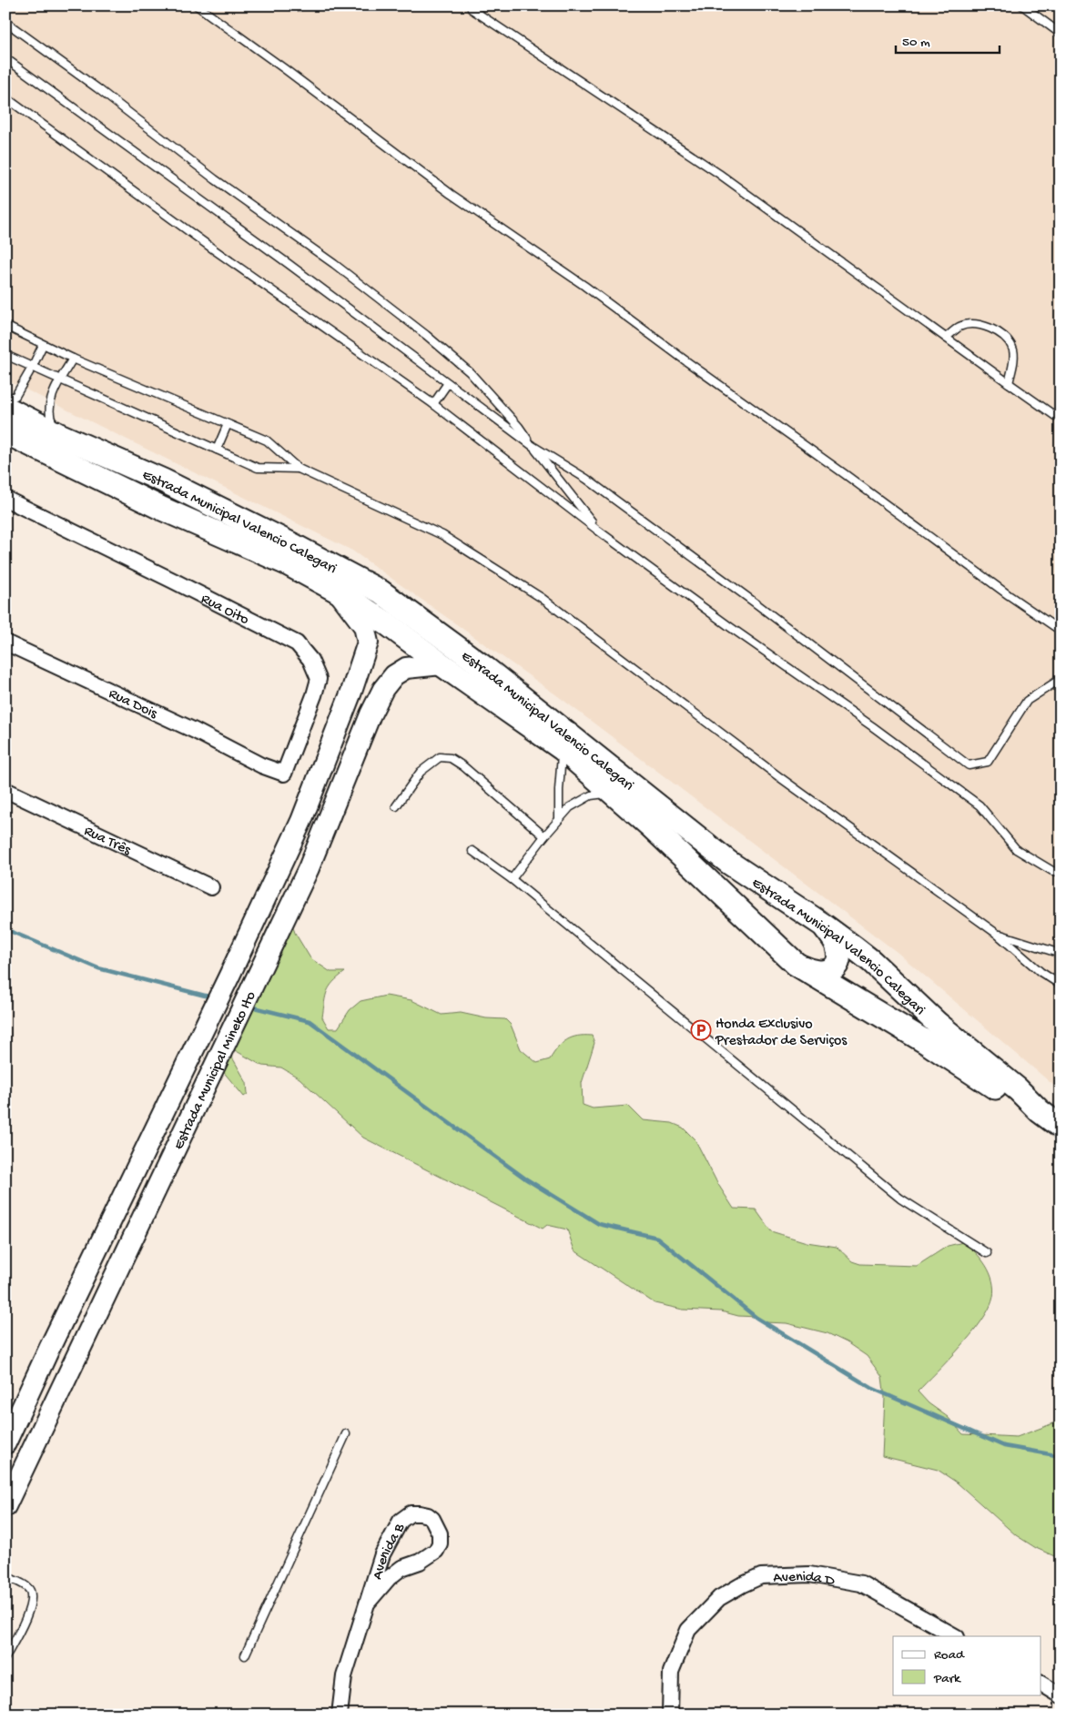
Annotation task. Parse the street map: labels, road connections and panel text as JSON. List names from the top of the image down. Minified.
{"streets":{"main road":["Estrada Municipal Valencio Calegari"],"street":["Rua Oito","Rua Dois","Rua Três","Estrada Municipal Mineko Ito","Avenida B","Avenida D"]},"crossings":[["Estrada Municipal Valencio Calegari","Estrada Municipal Mineko Ito"],["Rua Oito","Rua Dois"]],"places":{"parking":["Honda Exclusivo Prestador de Serviços"]},"legend":["Road","Park"],"scale_bar":"50 m"}
